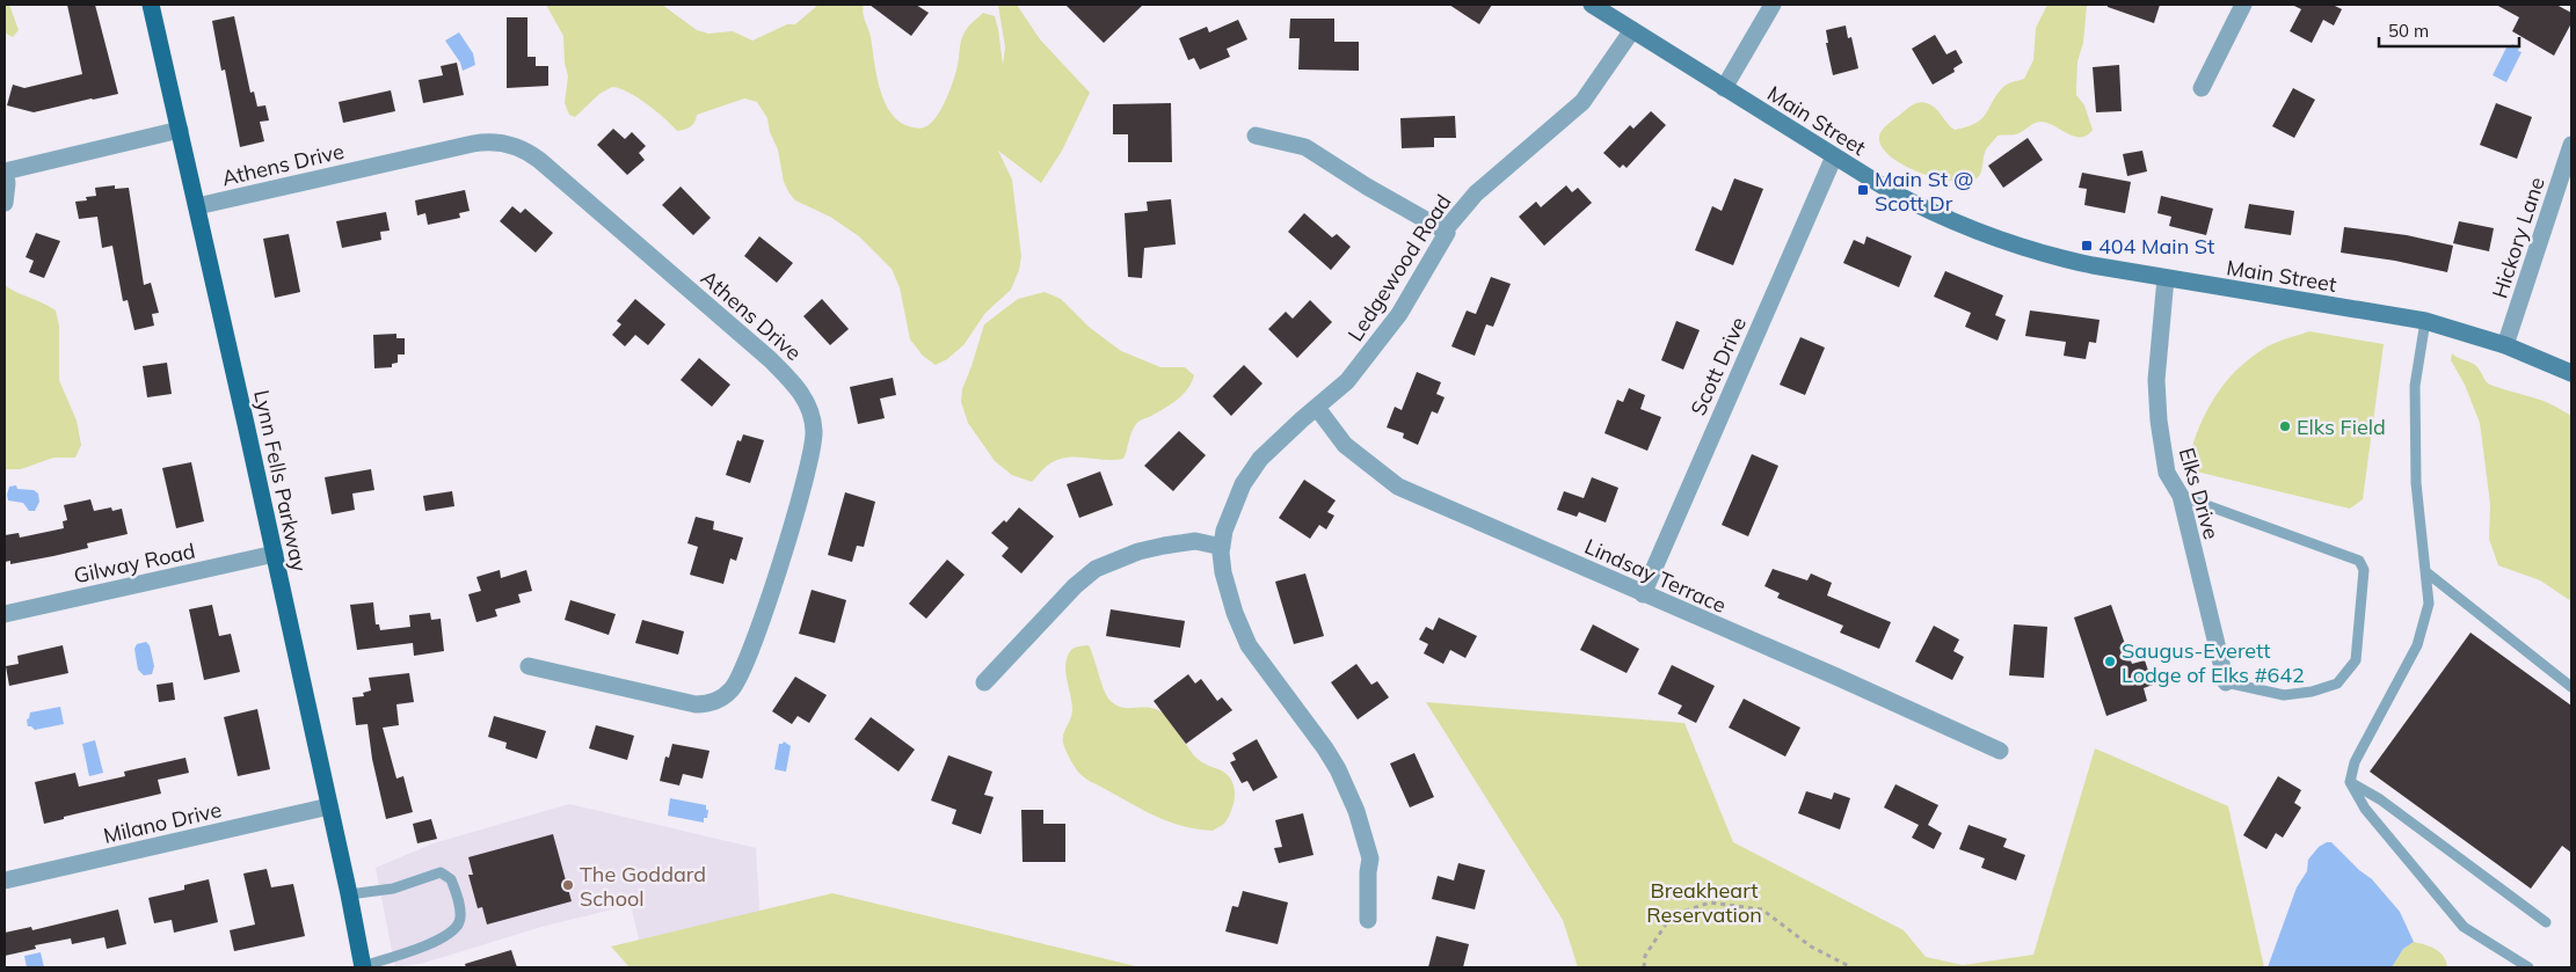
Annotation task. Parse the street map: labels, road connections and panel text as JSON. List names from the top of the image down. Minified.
{"streets":{"main road":["Main Street","Lynn Fells Parkway"],"street":["Athens Drive","Hickory Lane","Ledgewood Road","Scott Drive","Elks Drive","Gilway Road","Lindsay Terrace","Milano Drive"]},"crossings":[["Main Street","Hickory Lane"],["Main Street","Ledgewood Road"],["Main Street","Scott Drive"],["Main Street","Elks Drive"],["Athens Drive","Lynn Fells Parkway"],["Ledgewood Road","Lindsay Terrace"],["Scott Drive","Lindsay Terrace"],["Lynn Fells Parkway","Gilway Road"],["Lynn Fells Parkway","Milano Drive"]],"parks":["Breakheart Reservation"],"places":{"transit":["Main St @ Scott Dr","404 Main St"],"other":["Elks Field","Saugus-Everett Lodge of Elks #642","The Goddard School"]},"scale_bar":"50 m"}
